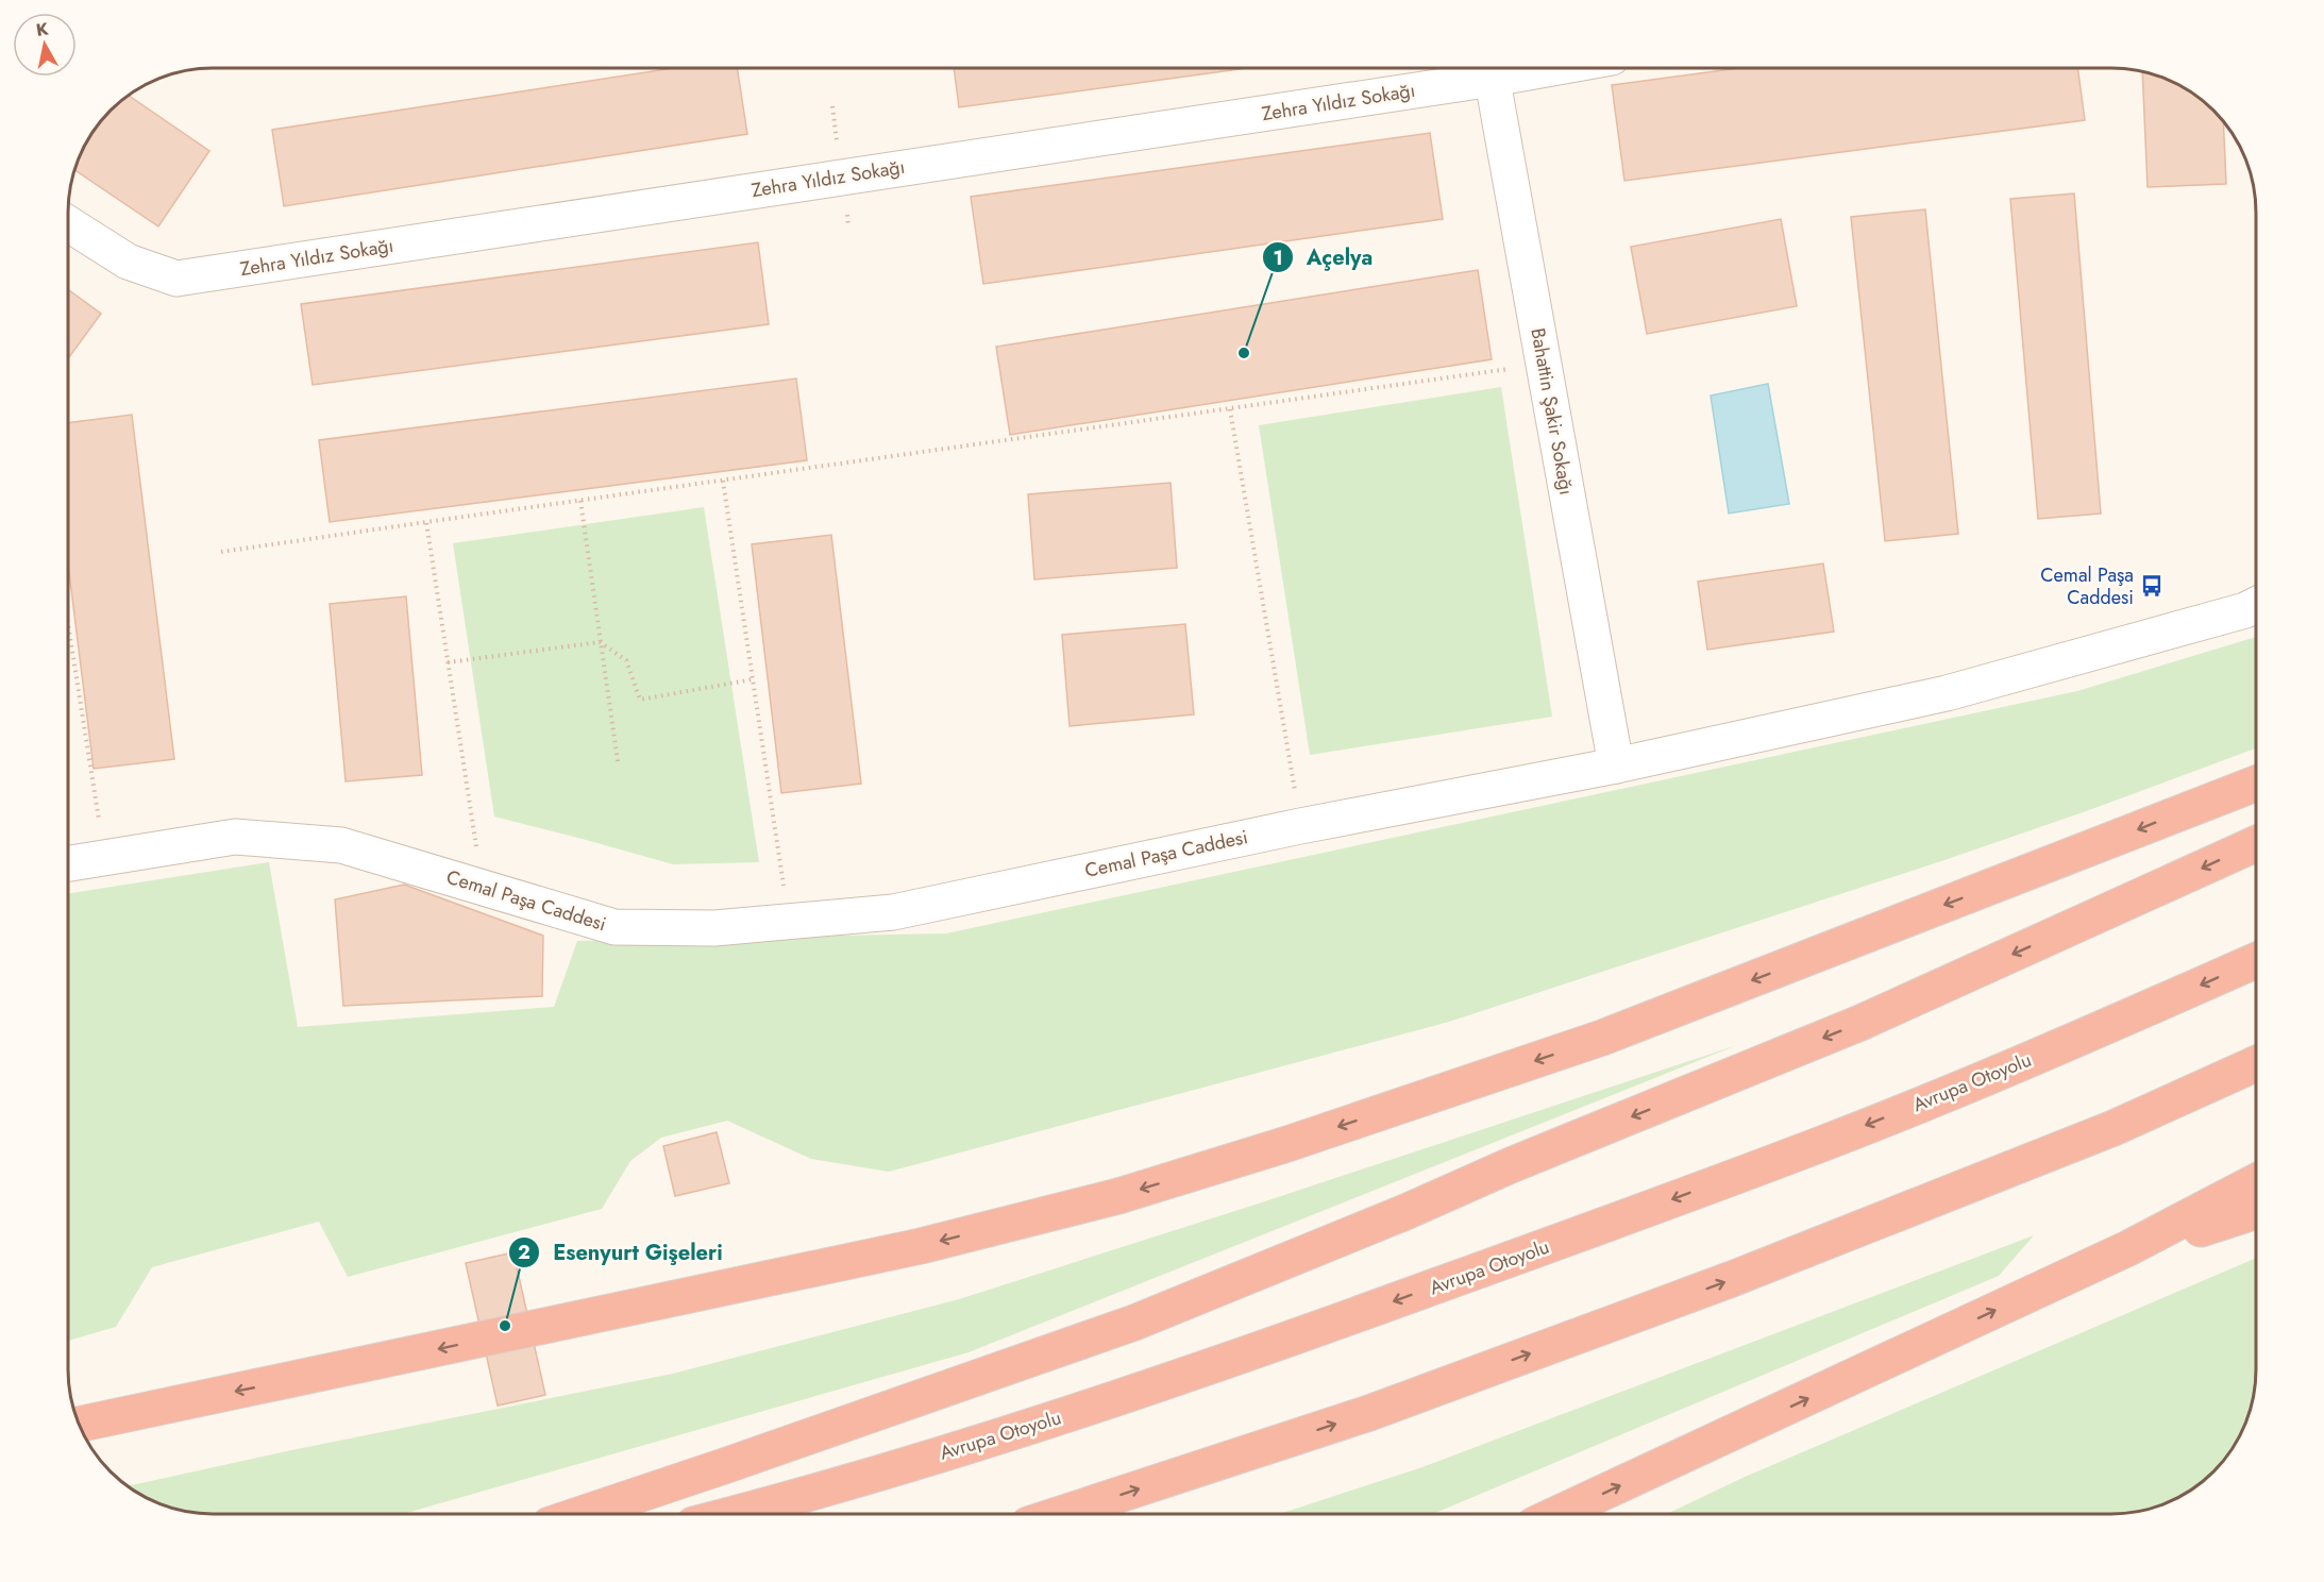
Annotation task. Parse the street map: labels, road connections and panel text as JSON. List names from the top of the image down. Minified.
{"streets":{"highway":["Avrupa Otoyolu"],"street":["Zehra Yıldız Sokağı","Bahattin Şakir Sokağı","Cemal Paşa Caddesi"]},"crossings":[["Bahattin Şakir Sokağı","Cemal Paşa Caddesi"]],"places":{"other":["Açelya","Esenyurt Gişeleri"],"bus stop":["Cemal Paşa Caddesi"]},"north":"top"}
